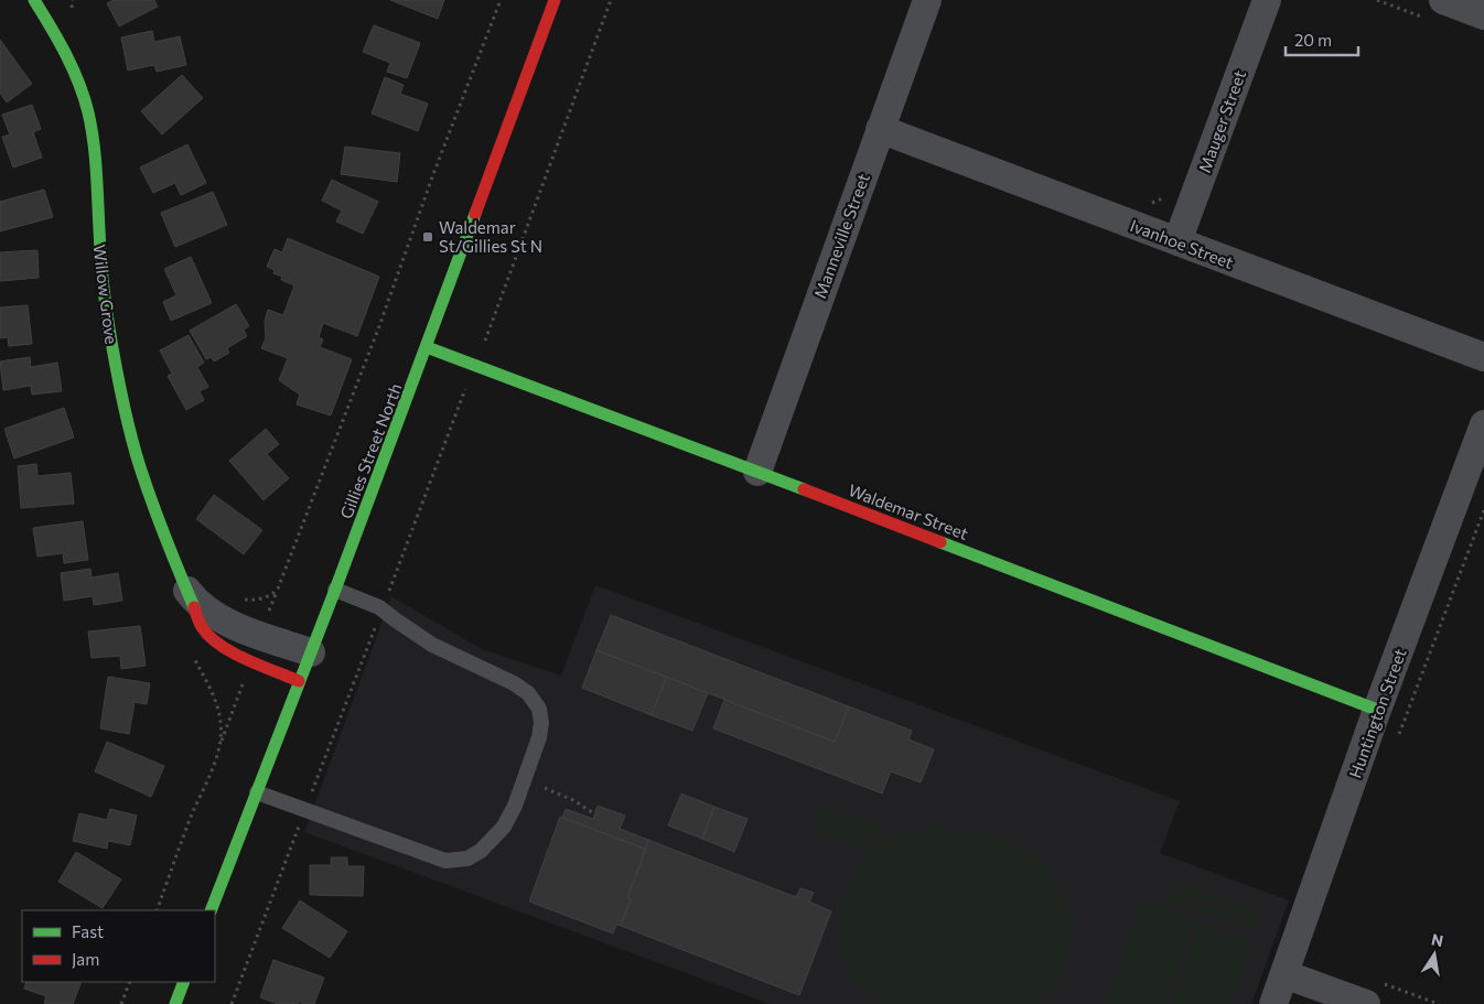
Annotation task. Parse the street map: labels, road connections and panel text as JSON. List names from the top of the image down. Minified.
{"streets":{"street":["Mauger Street","Manneville Street","Ivanhoe Street","Willow Grove","Gillies Street North","Waldemar Street","Huntington Street"]},"crossings":[["Mauger Street","Ivanhoe Street"],["Manneville Street","Ivanhoe Street"],["Manneville Street","Waldemar Street"],["Willow Grove","Gillies Street North"],["Gillies Street North","Waldemar Street"],["Waldemar Street","Huntington Street"]],"places":{"transit":["Waldemar St/Gillies St N"]},"legend":["Fast","Jam"],"scale_bar":"20 m","north":"top"}
